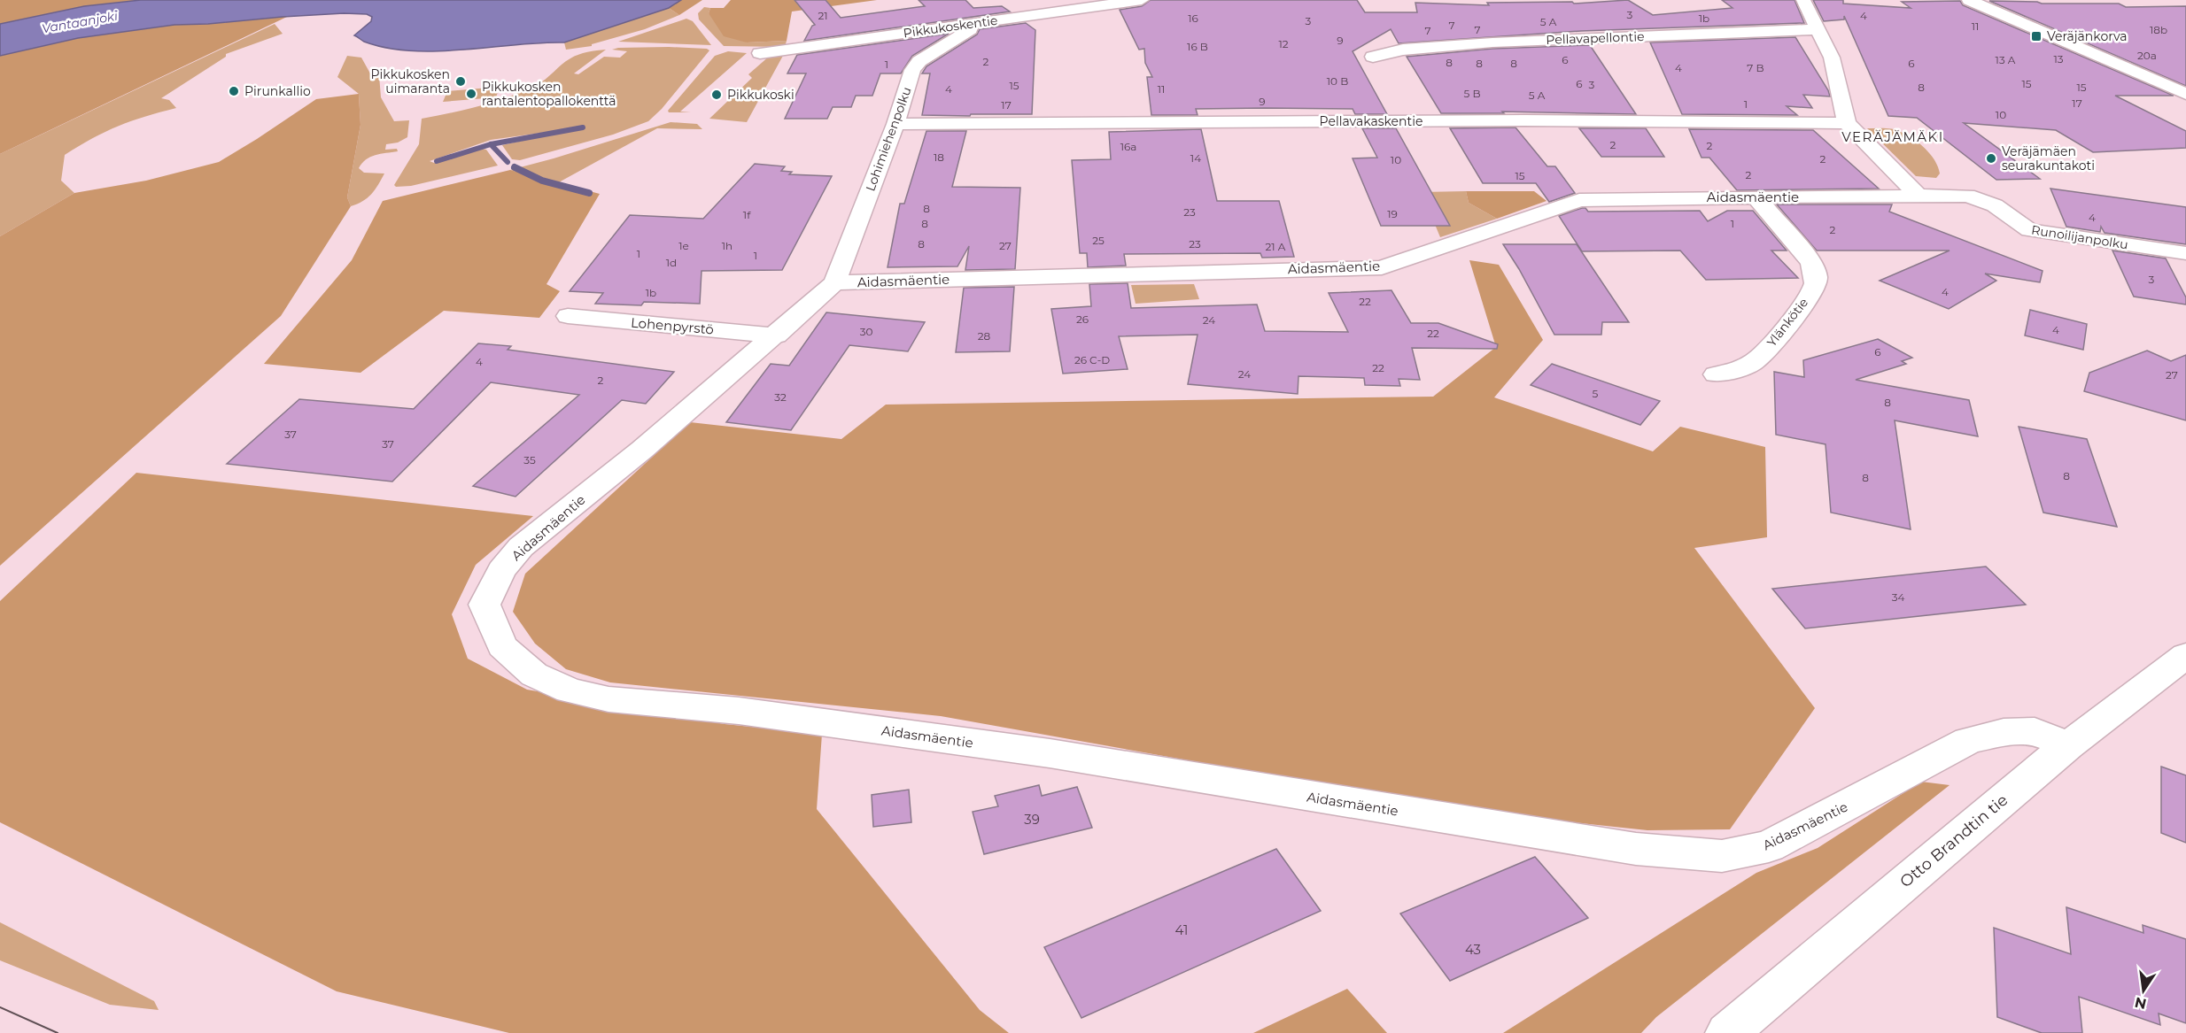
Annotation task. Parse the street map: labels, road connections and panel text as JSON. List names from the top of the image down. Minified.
{"streets":{"street":["Pikkukoskentie","Pellavapellontie","Pellavakaskentie","Lohimiehenpolku","Aidasmäentie","Runoilijanpolku","Ylänkötie","Lohenpyrstö","Otto Brandtin tie"]},"crossings":[["Pikkukoskentie","Lohimiehenpolku"],["Pellavakaskentie","Lohimiehenpolku"],["Lohimiehenpolku","Aidasmäentie"],["Aidasmäentie","Runoilijanpolku"],["Aidasmäentie","Ylänkötie"],["Aidasmäentie","Lohenpyrstö"],["Aidasmäentie","Otto Brandtin tie"]],"districts":["VERÄJÄMÄKI"],"water":["Vantaanjoki"],"places":{"transit":["Veräjänkorva"],"other":["Pikkukosken uimaranta","Pirunkallio","Pikkukosken rantalentopallokenttä","Pikkukoski","Veräjämäen seurakuntakoti"]},"house_numbers":["3","21","4","16","1b","3","5 A","7","11","7","18b","7","9","12","16 B","20a","13","6","13 A","2","8","8","8","6","1","4","7 B","10 B","6","15","3","15","8","15","4","11","5 B","5 A","9","17","1","17","10","2","2","16a","18","14","2","10","2","15","8","23","19","1f","4","8","1","2","25","8","23","1e","1h","27","21 A","1","1","1d","3","4","1b","22","26","24","4","30","22","28","6","26 C-D","4","22","24","27","2","5","32","8","37","37","35","8","8","34","39","41","43"],"north":"bottom"}
